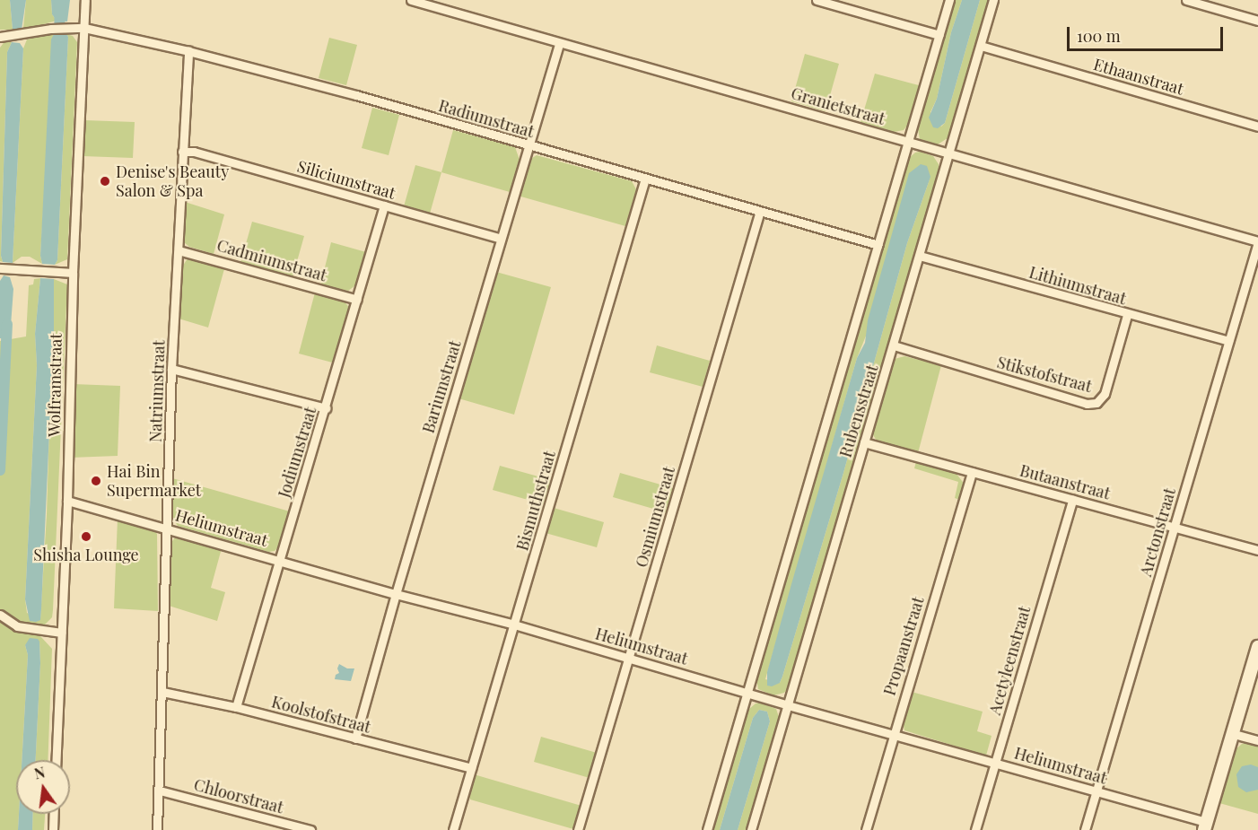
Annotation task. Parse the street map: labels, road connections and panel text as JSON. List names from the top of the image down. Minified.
{"streets":{"street":["Ethaanstraat","Granietstraat","Radiumstraat","Siliciumstraat","Cadmiumstraat","Lithiumstraat","Stikstofstraat","Wolframstraat","Bariumstraat","Natriumstraat","Rubensstraat","Jodiumstraat","Butaanstraat","Bismuthstraat","Osmiumstraat","Heliumstraat","Arctonstraat","Propaanstraat","Acetyleenstraat","Koolstofstraat","Chloorstraat"]},"crossings":[["Ethaanstraat","Rubensstraat"],["Granietstraat","Bariumstraat"],["Granietstraat","Rubensstraat"],["Granietstraat","Arctonstraat"],["Radiumstraat","Wolframstraat"],["Radiumstraat","Bariumstraat"],["Radiumstraat","Natriumstraat"],["Radiumstraat","Rubensstraat"],["Radiumstraat","Bismuthstraat"],["Radiumstraat","Osmiumstraat"],["Siliciumstraat","Bariumstraat"],["Siliciumstraat","Natriumstraat"],["Siliciumstraat","Jodiumstraat"],["Cadmiumstraat","Natriumstraat"],["Cadmiumstraat","Jodiumstraat"],["Lithiumstraat","Stikstofstraat"],["Lithiumstraat","Rubensstraat"],["Lithiumstraat","Arctonstraat"],["Stikstofstraat","Rubensstraat"],["Wolframstraat","Heliumstraat"],["Bariumstraat","Heliumstraat"],["Bariumstraat","Koolstofstraat"],["Natriumstraat","Heliumstraat"],["Natriumstraat","Koolstofstraat"],["Natriumstraat","Chloorstraat"],["Rubensstraat","Butaanstraat"],["Rubensstraat","Heliumstraat"],["Jodiumstraat","Heliumstraat"],["Jodiumstraat","Koolstofstraat"],["Butaanstraat","Arctonstraat"],["Butaanstraat","Propaanstraat"],["Butaanstraat","Acetyleenstraat"],["Bismuthstraat","Heliumstraat"],["Bismuthstraat","Koolstofstraat"],["Osmiumstraat","Heliumstraat"],["Heliumstraat","Arctonstraat"],["Heliumstraat","Propaanstraat"],["Heliumstraat","Acetyleenstraat"]],"places":["Denise's Beauty Salon & Spa","Hai Bin Supermarket","Shisha Lounge"],"scale_bar":"100 m","north":"top"}
